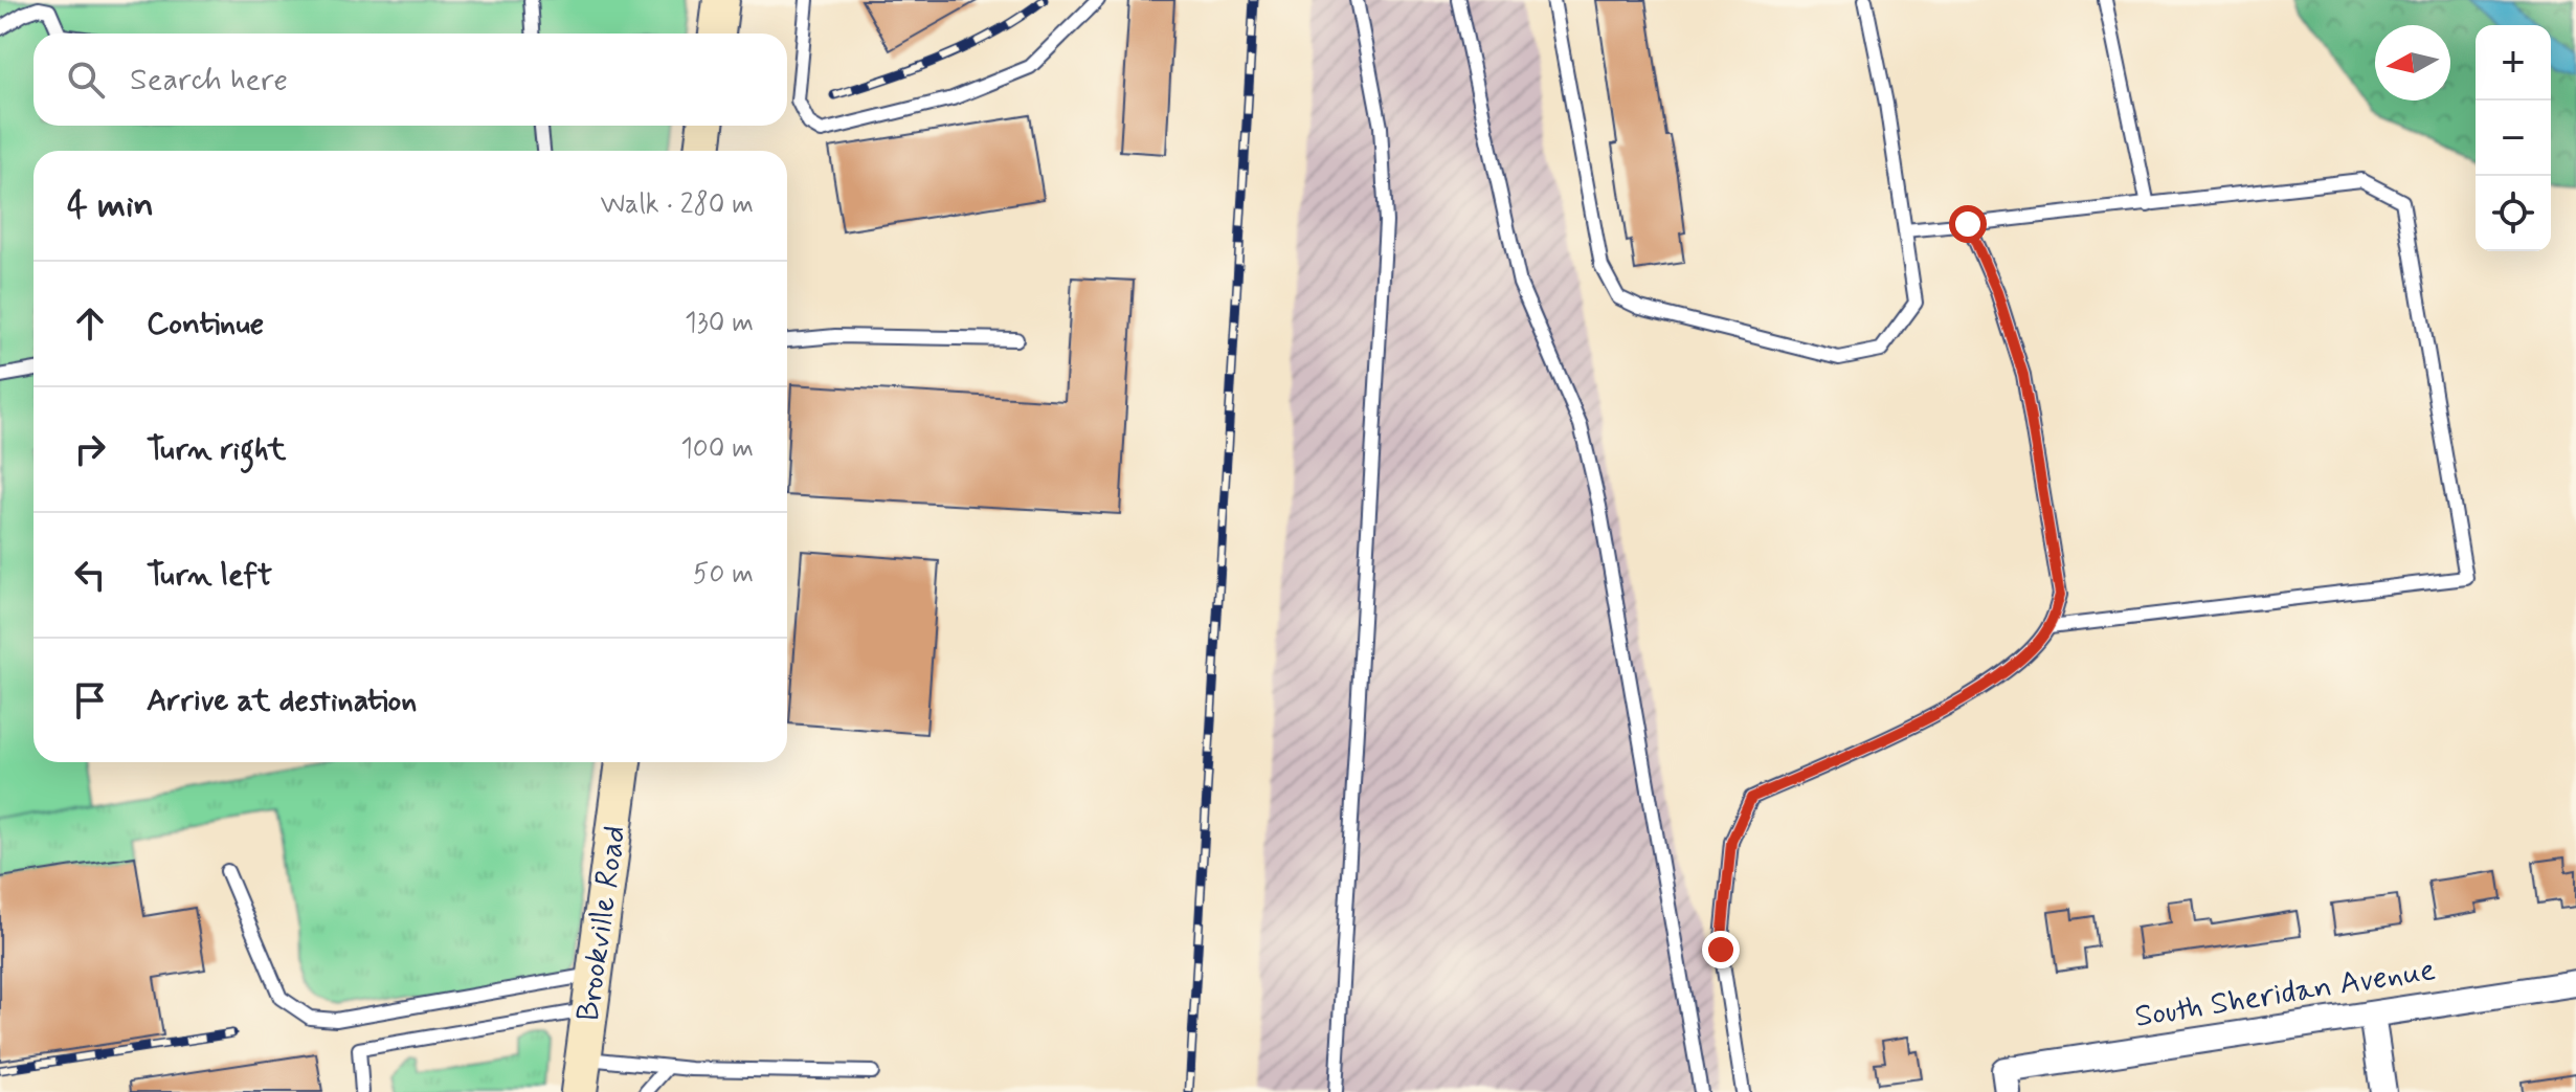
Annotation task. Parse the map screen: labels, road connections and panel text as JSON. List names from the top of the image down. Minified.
{"streets":{"main road":["Brookville Road"],"street":["South Sheridan Avenue"]},"north":"left","page":{"map_buttons":["+","−"],"search":"Search here","heading":["4 min","Walk · 280 m"],"list":[["Continue","130 m"],["Turn right","100 m"],["Turn left","50 m"],"Arrive at destination"]}}
